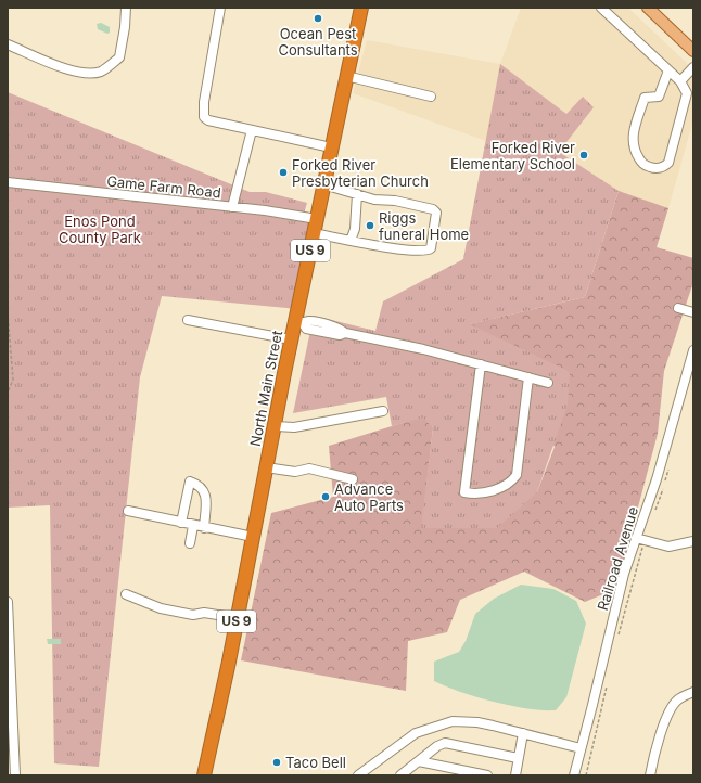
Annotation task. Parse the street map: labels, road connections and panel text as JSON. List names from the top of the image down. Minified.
{"streets":{"highway":["US 9","North Main Street"],"street":["Game Farm Road","Railroad Avenue"]},"crossings":[["Game Farm Road","North Main Street"]],"parks":["Enos Pond County Park"],"places":["Ocean Pest Consultants","Forked River Elementary School","Forked River Presbyterian Church","Riggs funeral Home","Advance Auto Parts","Taco Bell"]}
